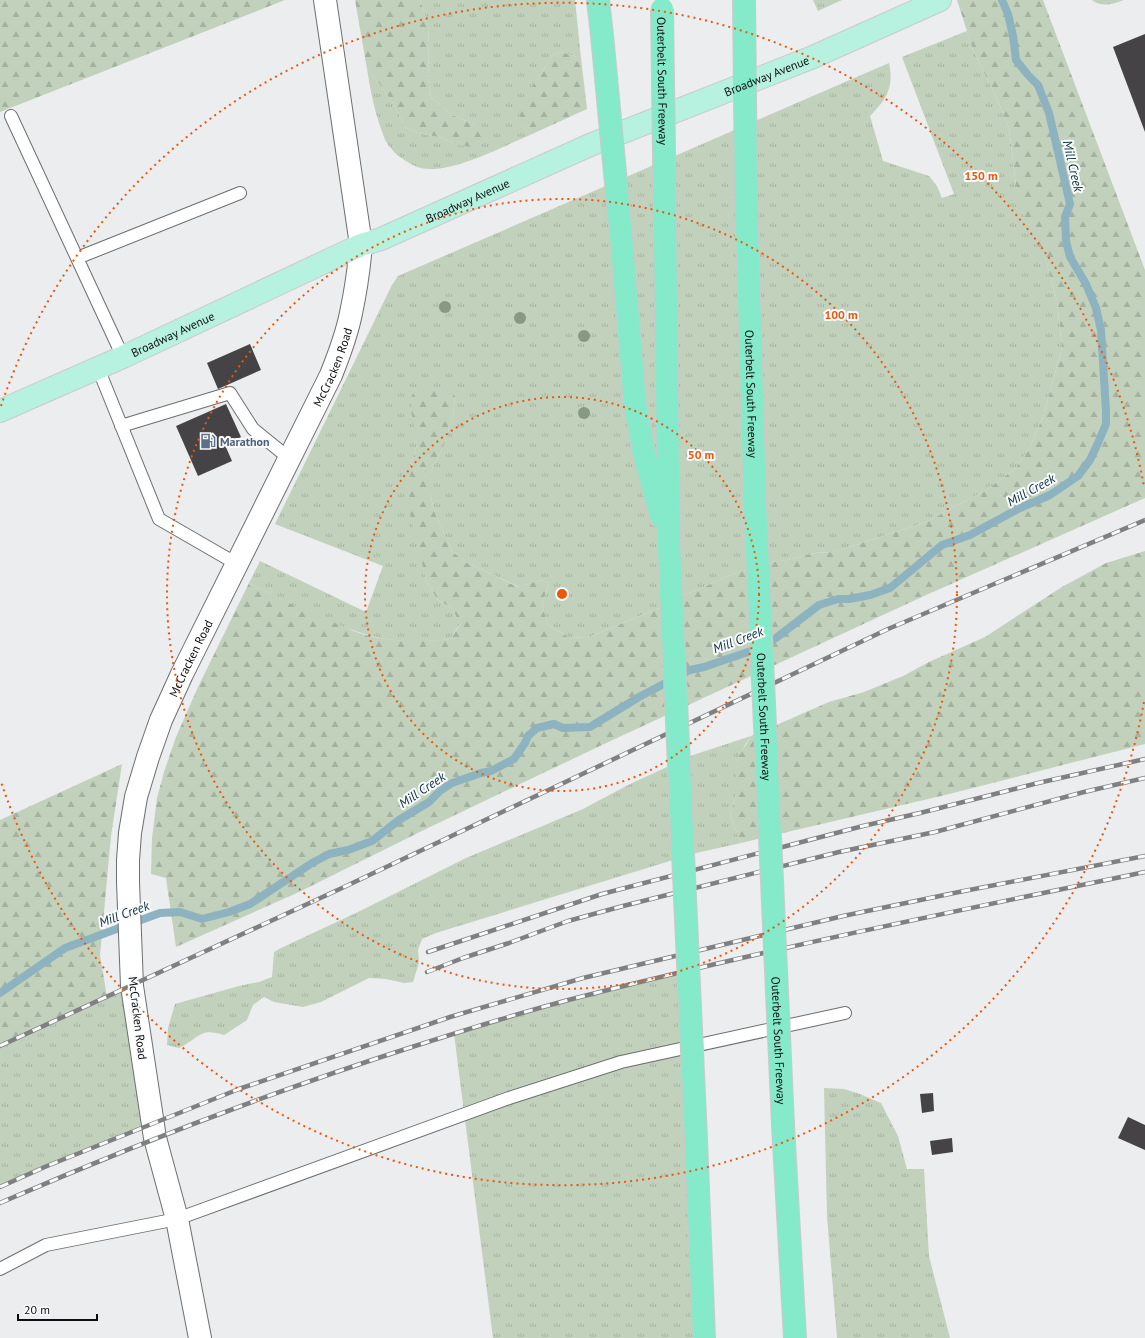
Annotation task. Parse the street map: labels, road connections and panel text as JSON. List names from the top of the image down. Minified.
{"streets":{"highway":["Outerbelt South Freeway"],"main road":["Broadway Avenue"],"street":["McCracken Road"]},"crossings":[["Broadway Avenue","McCracken Road"]],"water":["Mill Creek"],"places":{"fuel station":["Marathon"]},"scale_bar":"20 m","rings":["150 m","100 m","50 m"]}
